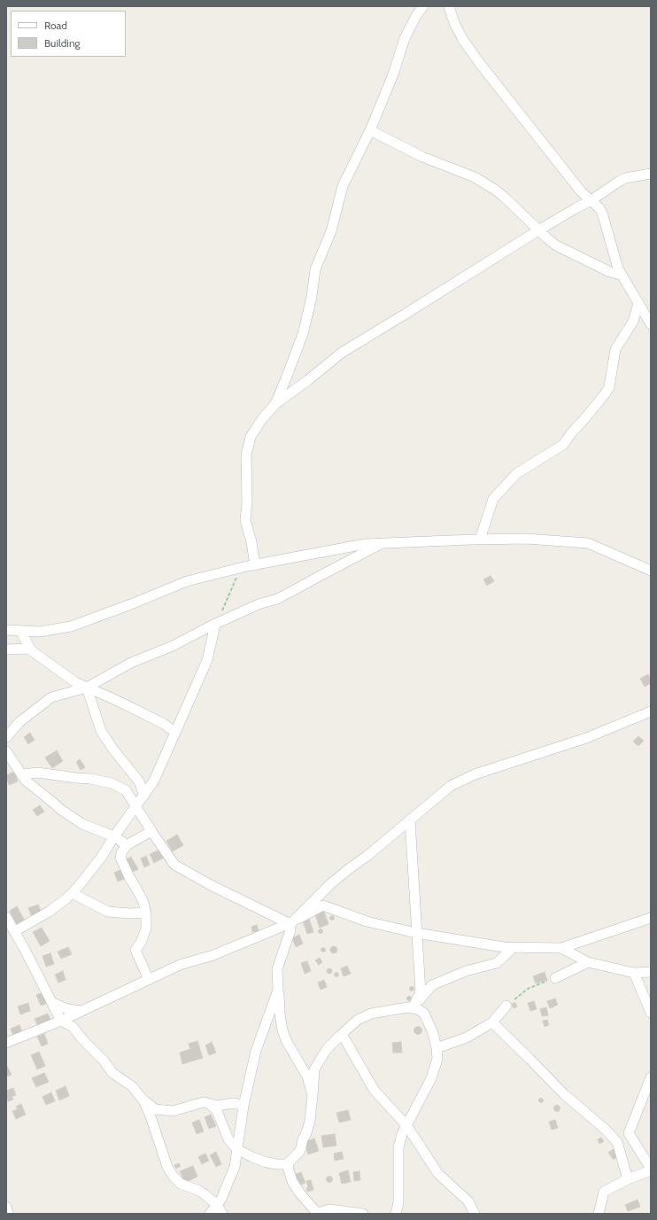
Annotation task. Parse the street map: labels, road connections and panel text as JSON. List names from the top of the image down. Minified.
{"legend":["Road","Building"]}
